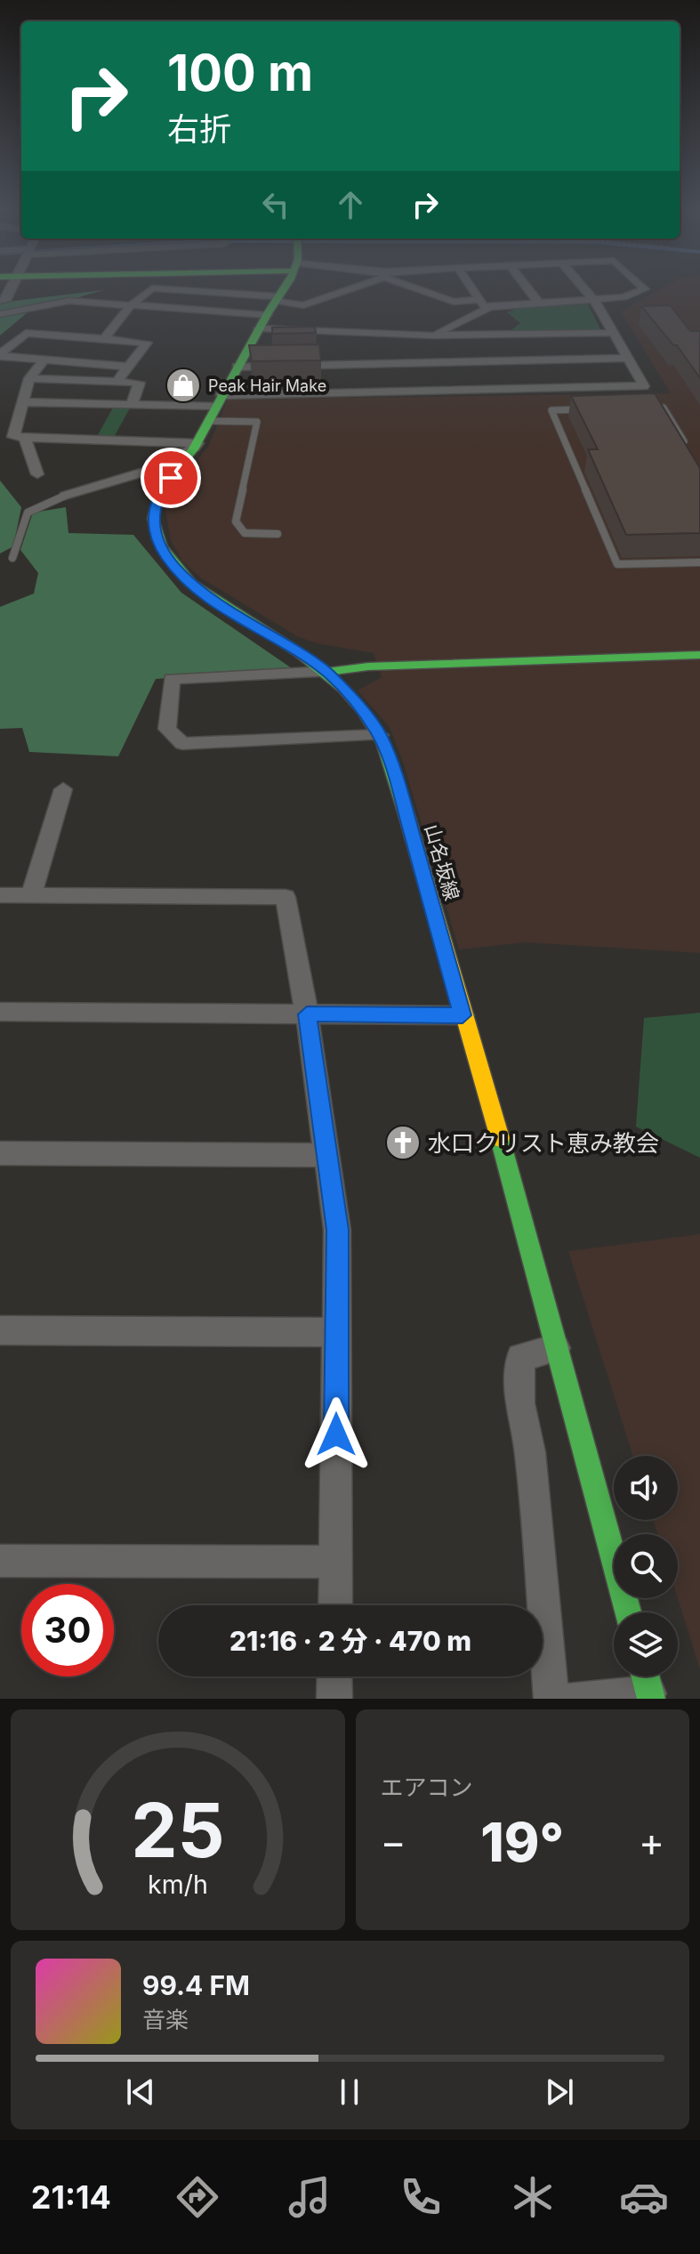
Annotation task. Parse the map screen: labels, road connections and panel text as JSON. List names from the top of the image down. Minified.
{"streets":{"main road":["山名坂線"]},"places":{"shop":["Peak Hair Make"],"church":["水口クリスト恵み教会"]},"page":{"turn":["100 m","右折"],"limit":"30","trip":"21:16 · 2 分 · 470 m","tile":"エアコン","heat":["−","19°","+"],"song":["99.4 FM","音楽"],"tabs":"21:14","gauge":["25","km/h"]}}
